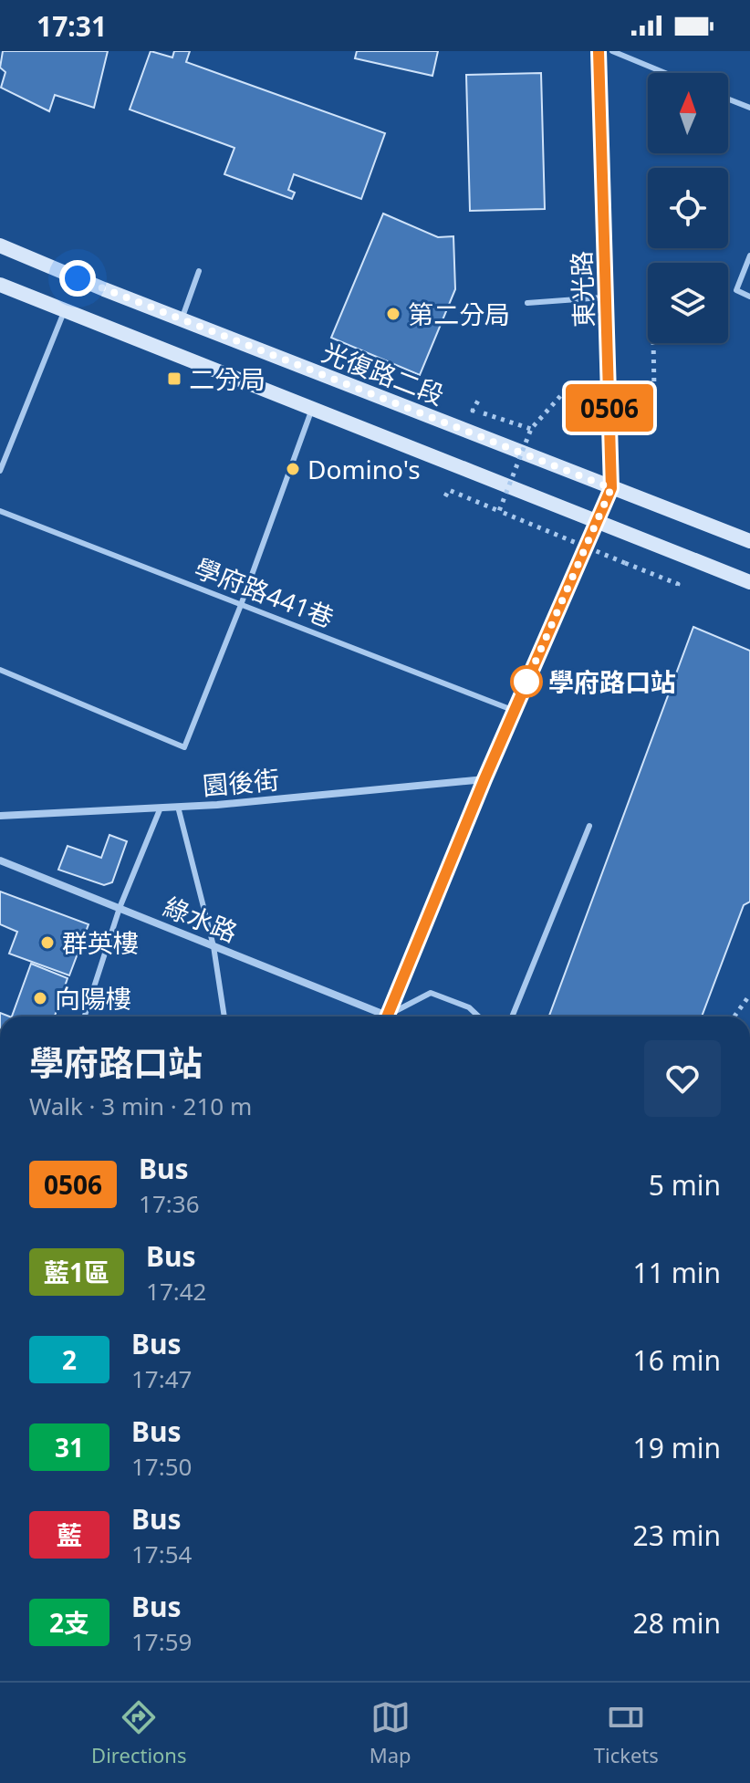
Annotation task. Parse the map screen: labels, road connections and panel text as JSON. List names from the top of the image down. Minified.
{"streets":{"main road":["東光路","光復路二段"],"street":["園後街","綠水路"],"lane":["學府路441巷"]},"crossings":[["東光路","光復路二段"]],"places":{"other":["第二分局","Domino's","學府路口站","群英樓","向陽樓"],"transit":["二分局"]},"lines":["bus line 0506"],"north":"top","page":{"status":"17:31","on_map":"0506","heading":["學府路口站","Walk · 3 min · 210 m"],"list":[{"mark":"0506","name":"Bus","note":"17:36","value":"5 min"},{"mark":"藍1區","name":"Bus","note":"17:42","value":"11 min"},{"mark":"2","name":"Bus","note":"17:47","value":"16 min"},{"mark":"31","name":"Bus","note":"17:50","value":"19 min"},{"mark":"藍","name":"Bus","note":"17:54","value":"23 min"},{"mark":"2支","name":"Bus","note":"17:59","value":"28 min"}],"tabs":["Directions","Map","Tickets"]}}
